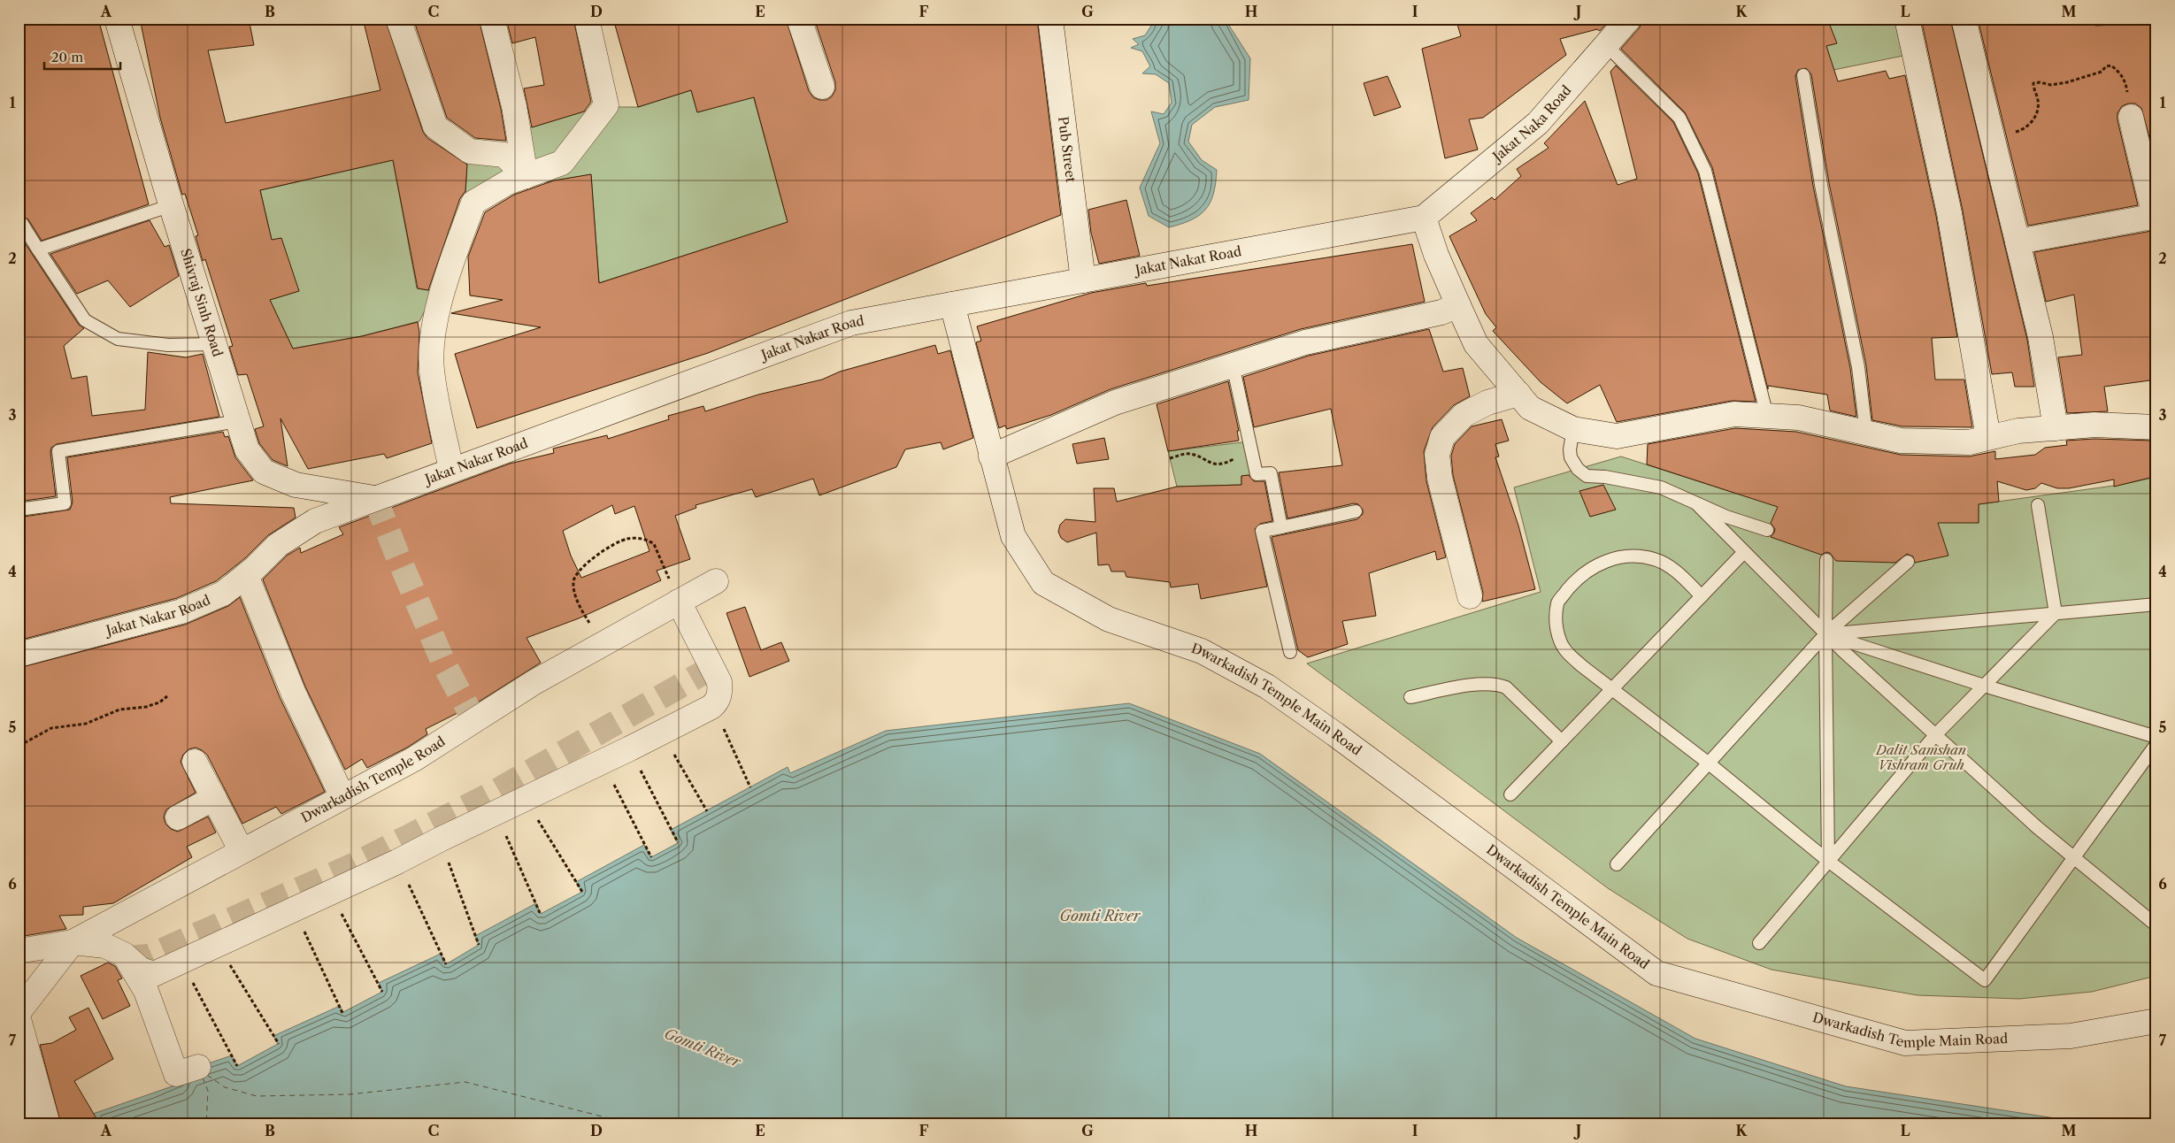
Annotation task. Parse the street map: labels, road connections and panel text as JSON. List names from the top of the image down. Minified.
{"streets":{"street":["Jakat Naka Road","Pub Street","Jakat Nakat Road","Shivraj Sinh Road","Jakat Nakar Road","Dwarkadish Temple Main Road","Dwarkadish Temple Road"]},"crossings":[["Jakat Naka Road","Jakat Nakat Road"],["Pub Street","Jakat Nakat Road"],["Jakat Nakat Road","Jakat Nakar Road"],["Shivraj Sinh Road","Jakat Nakar Road"]],"water":["Gomti River"],"parks":["Dalit Samshan Vishram Gruh"],"scale_bar":"20 m","grid":{"columns":["A","B","C","D","E","F","G","H","I","J","K","L","M"],"rows":["1","2","3","4","5","6","7"]}}
